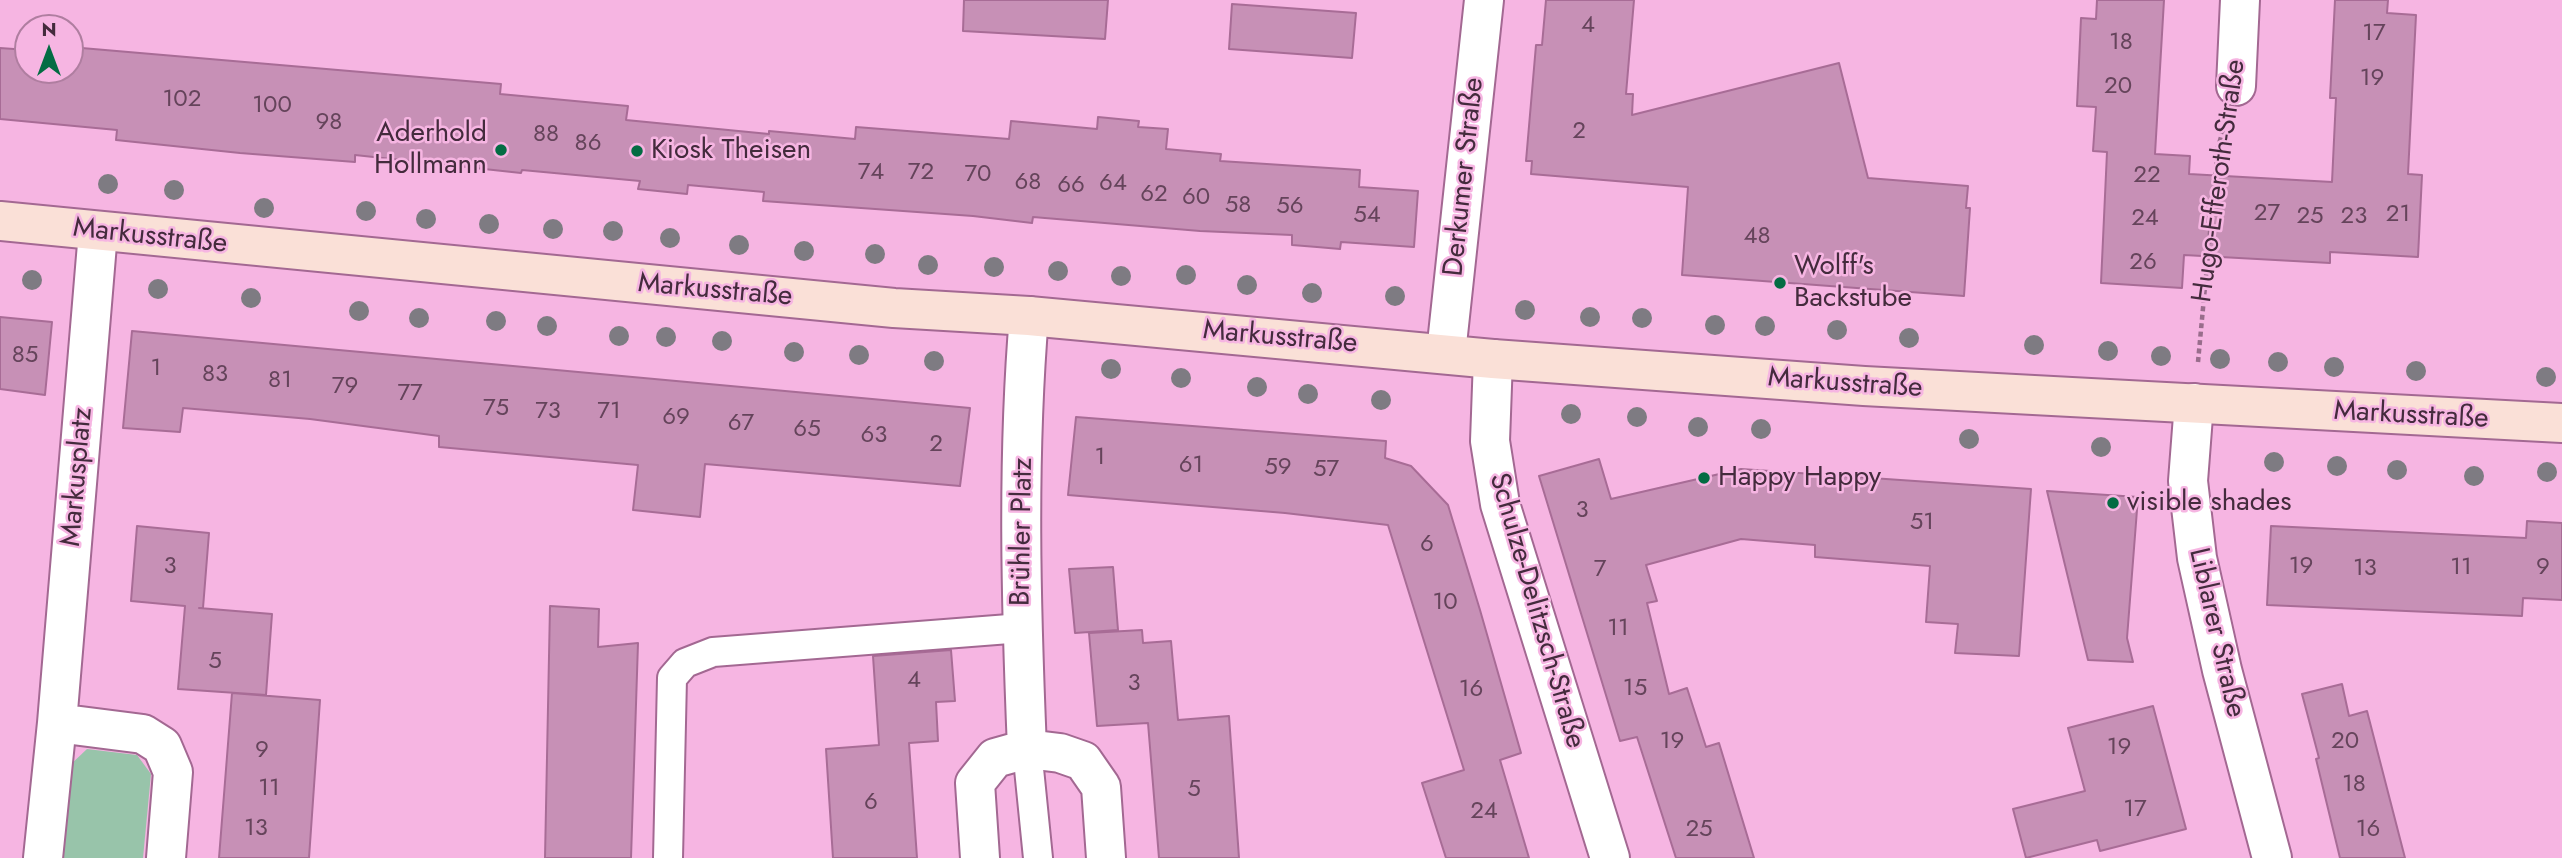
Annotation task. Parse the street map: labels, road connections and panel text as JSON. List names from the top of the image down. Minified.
{"streets":{"street":["Derkumer Straße","Hugo-Efferoth-Straße","Markusstraße","Markusplatz","Brühler Platz","Schulze-Delitzsch-Straße","Liblarer Straße"]},"crossings":[["Derkumer Straße","Markusstraße"],["Hugo-Efferoth-Straße","Markusstraße"],["Hugo-Efferoth-Straße","Liblarer Straße"],["Markusstraße","Markusplatz"],["Markusstraße","Brühler Platz"],["Markusstraße","Schulze-Delitzsch-Straße"],["Markusstraße","Liblarer Straße"]],"places":["Aderhold Hollmann","Kiosk Theisen","Wolff's Backstube","Happy Happy","visible shades"],"house_numbers":["4","17","18","19","20","102","100","98","2","88","86","74","72","70","22","68","64","66","62","60","58","56","27","21","54","25","23","24","48","26","85","1","83","81","79","77","75","73","71","69","67","65","63","2","1","61","59","57","3","51","6","3","19","11","9","13","7","10","11","5","4","3","15","16","19","20","19","9","18","11","5","6","17","24","13","25","16"],"north":"top"}
